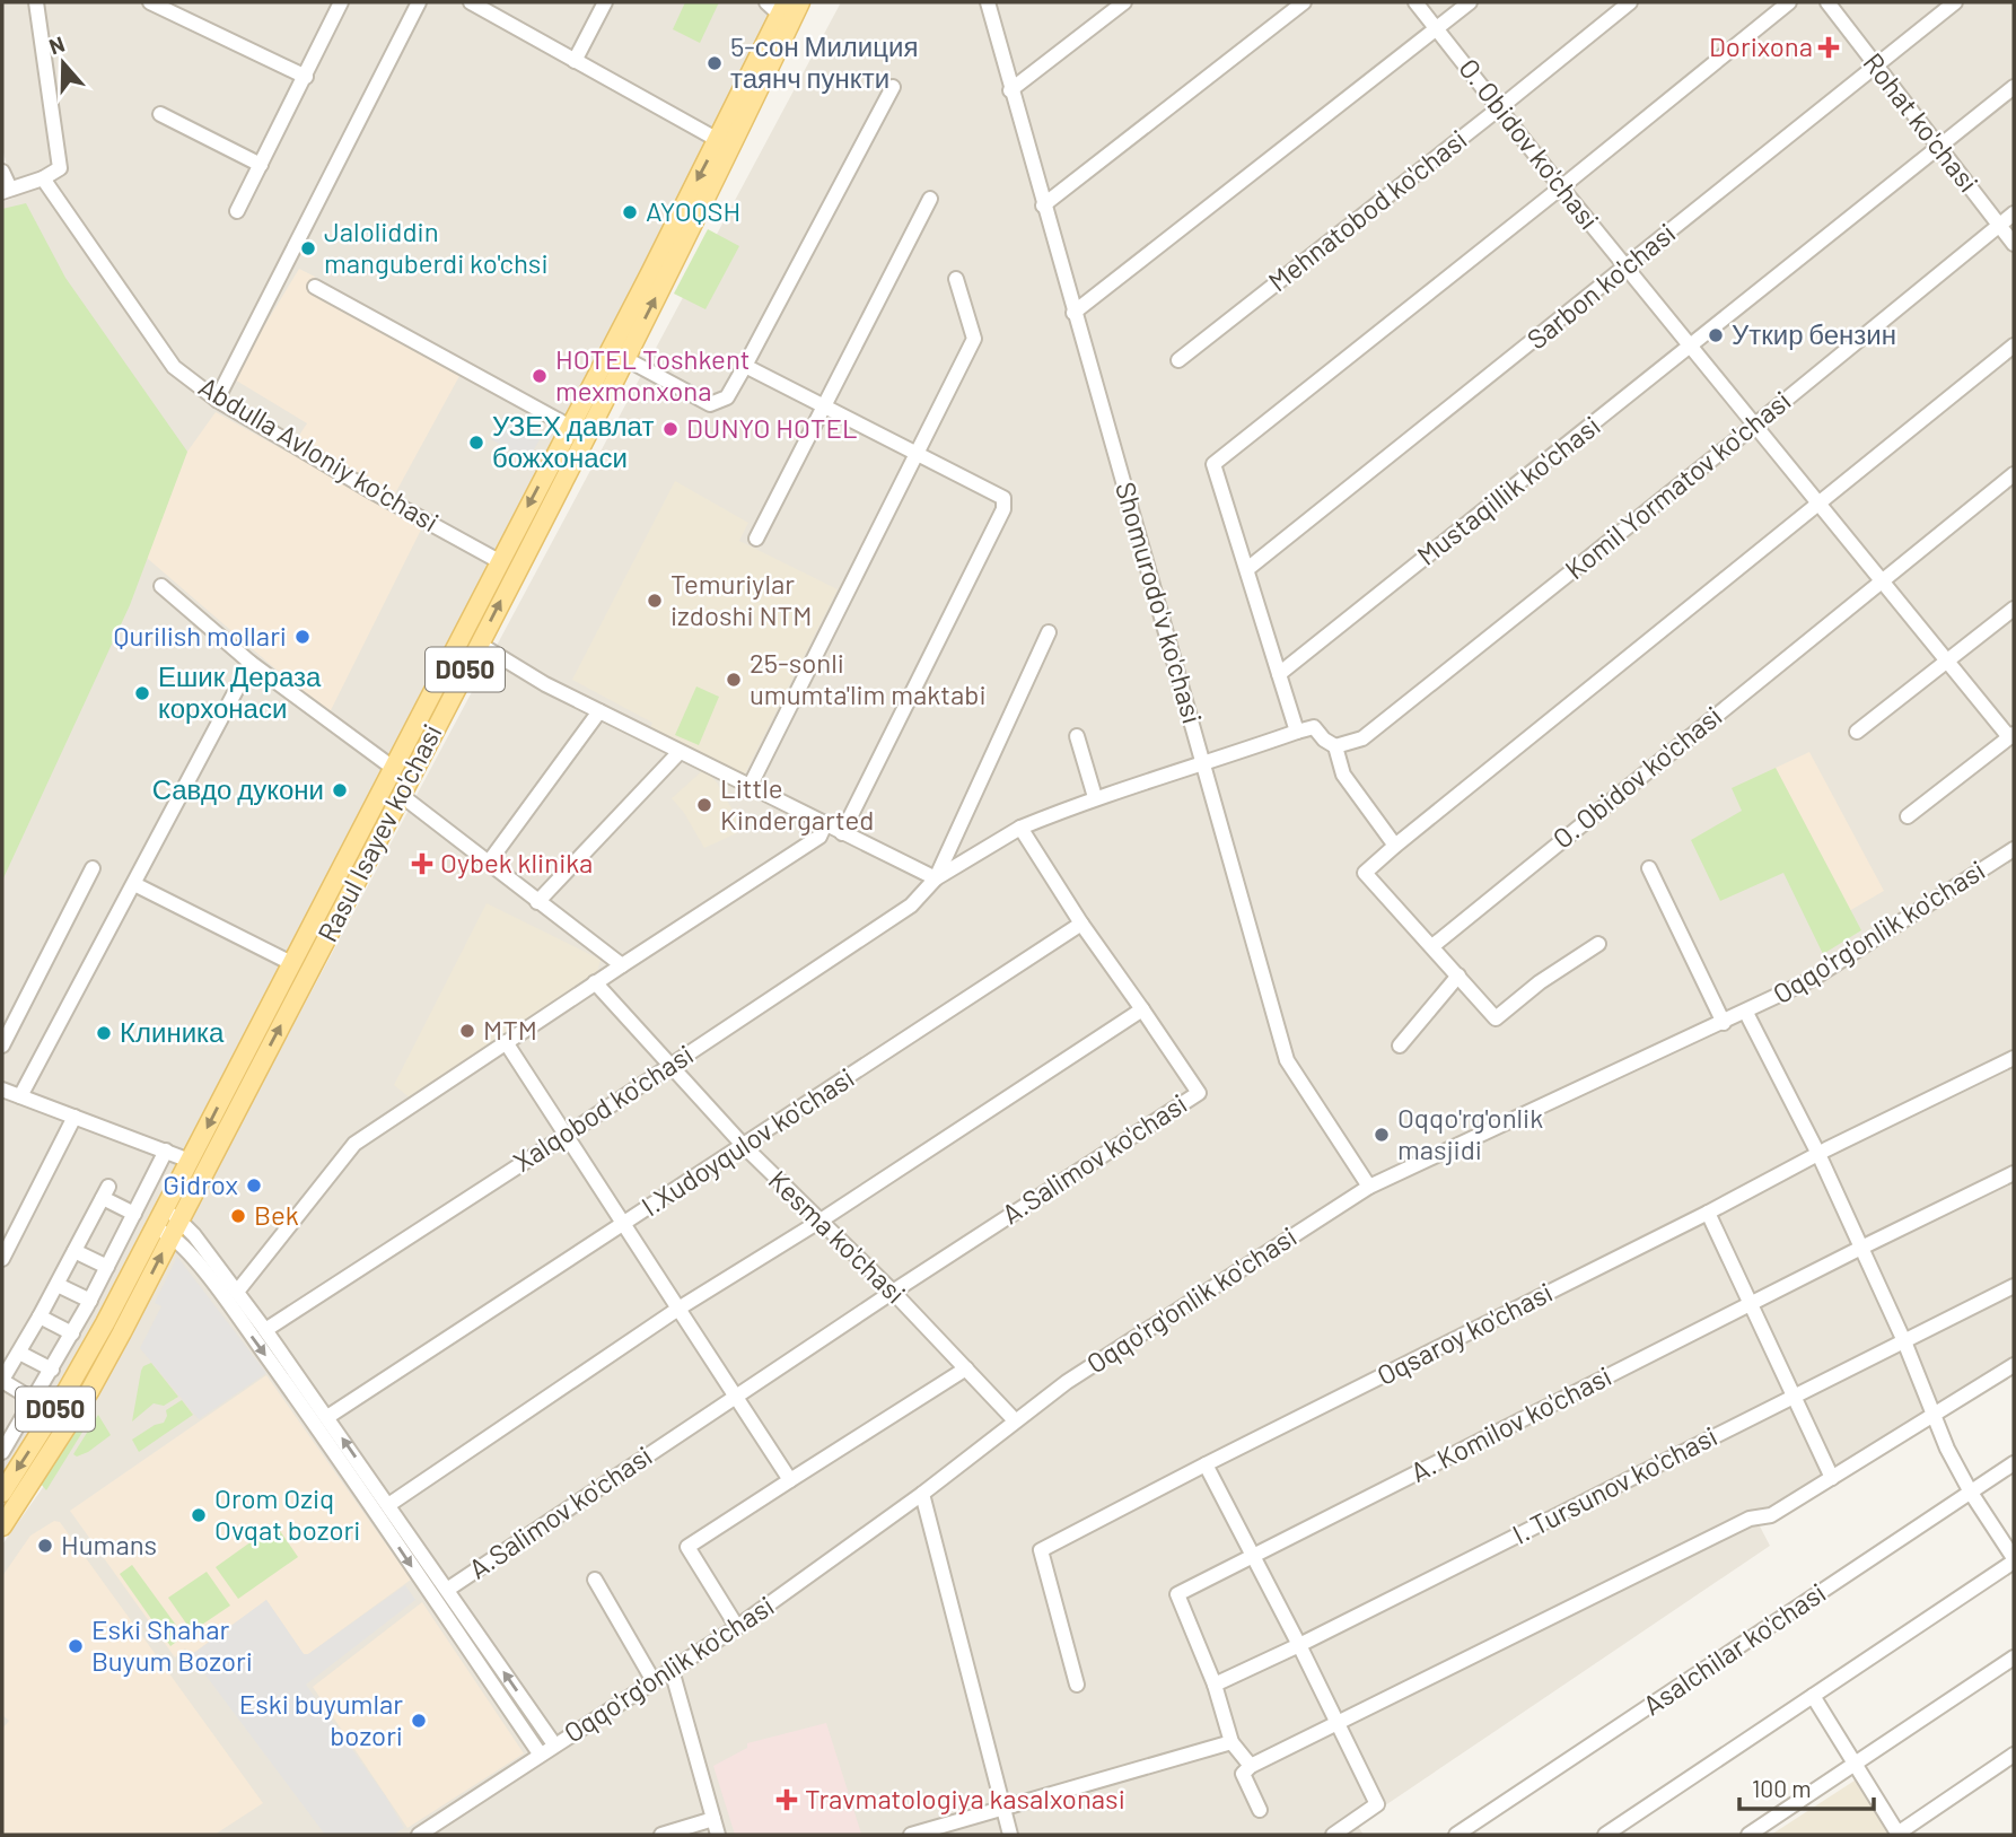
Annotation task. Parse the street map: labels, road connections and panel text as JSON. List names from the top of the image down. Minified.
{"streets":{"main road":["D050","Rasul Isayev ko'chasi"],"street":["Rohat ko'chasi","O. Obidov ko'chasi","Mehnatobod ko'chasi","Sarbon ko'chasi","Abdulla Avloniy ko'chasi","Komil Yormatov ko'chasi","Mustaqillik ko'chasi","Shomurodo'v ko'chasi","Oqqo'rg'onlik ko'chasi","Xalqobod ko'chasi","I.Xudoyqulov ko'chasi","A.Salimov ko'chasi","Kesma ko'chasi","Oqsaroy ko'chasi","A. Komilov ko'chasi","I. Tursunov ko'chasi","Asalchilar ko'chasi"]},"crossings":[["Rohat ko'chasi","Sarbon ko'chasi"],["Rohat ko'chasi","Komil Yormatov ko'chasi"],["Rohat ko'chasi","Mustaqillik ko'chasi"],["O. Obidov ko'chasi","Mehnatobod ko'chasi"],["O. Obidov ko'chasi","Sarbon ko'chasi"],["O. Obidov ko'chasi","Komil Yormatov ko'chasi"],["O. Obidov ko'chasi","Mustaqillik ko'chasi"],["Abdulla Avloniy ko'chasi","Rasul Isayev ko'chasi"],["Shomurodo'v ko'chasi","Oqqo'rg'onlik ko'chasi"],["Oqqo'rg'onlik ko'chasi","Kesma ko'chasi"],["Xalqobod ko'chasi","Kesma ko'chasi"],["I.Xudoyqulov ko'chasi","Kesma ko'chasi"],["A.Salimov ko'chasi","Kesma ko'chasi"],["A. Komilov ko'chasi","I. Tursunov ko'chasi"]],"places":{"health":["Dorixona","Oybek klinika","Travmatologiya kasalxonasi"],"other":["5-сон Милиция таянч пункти","AYOQSH","Jaloliddin manguberdi ko'chsi","Уткир бензин","HOTEL Toshkent mexmonxona","DUNYO HOTEL","УЗЕХ давлат божхонаси","Temuriylar izdoshi NTM","Qurilish mollari","25-sonli umumta'lim maktabi","Ешик Дераза корхонаси","Савдо дукони","Little Kindergarted","MTM","Клиника","Oqqo'rg'onlik masjidi","Gidrox","Bek","Orom Oziq Ovqat bozori","Humans","Eski Shahar Buyum Bozori","Eski buyumlar bozori"]},"scale_bar":"100 m","north":"top"}
